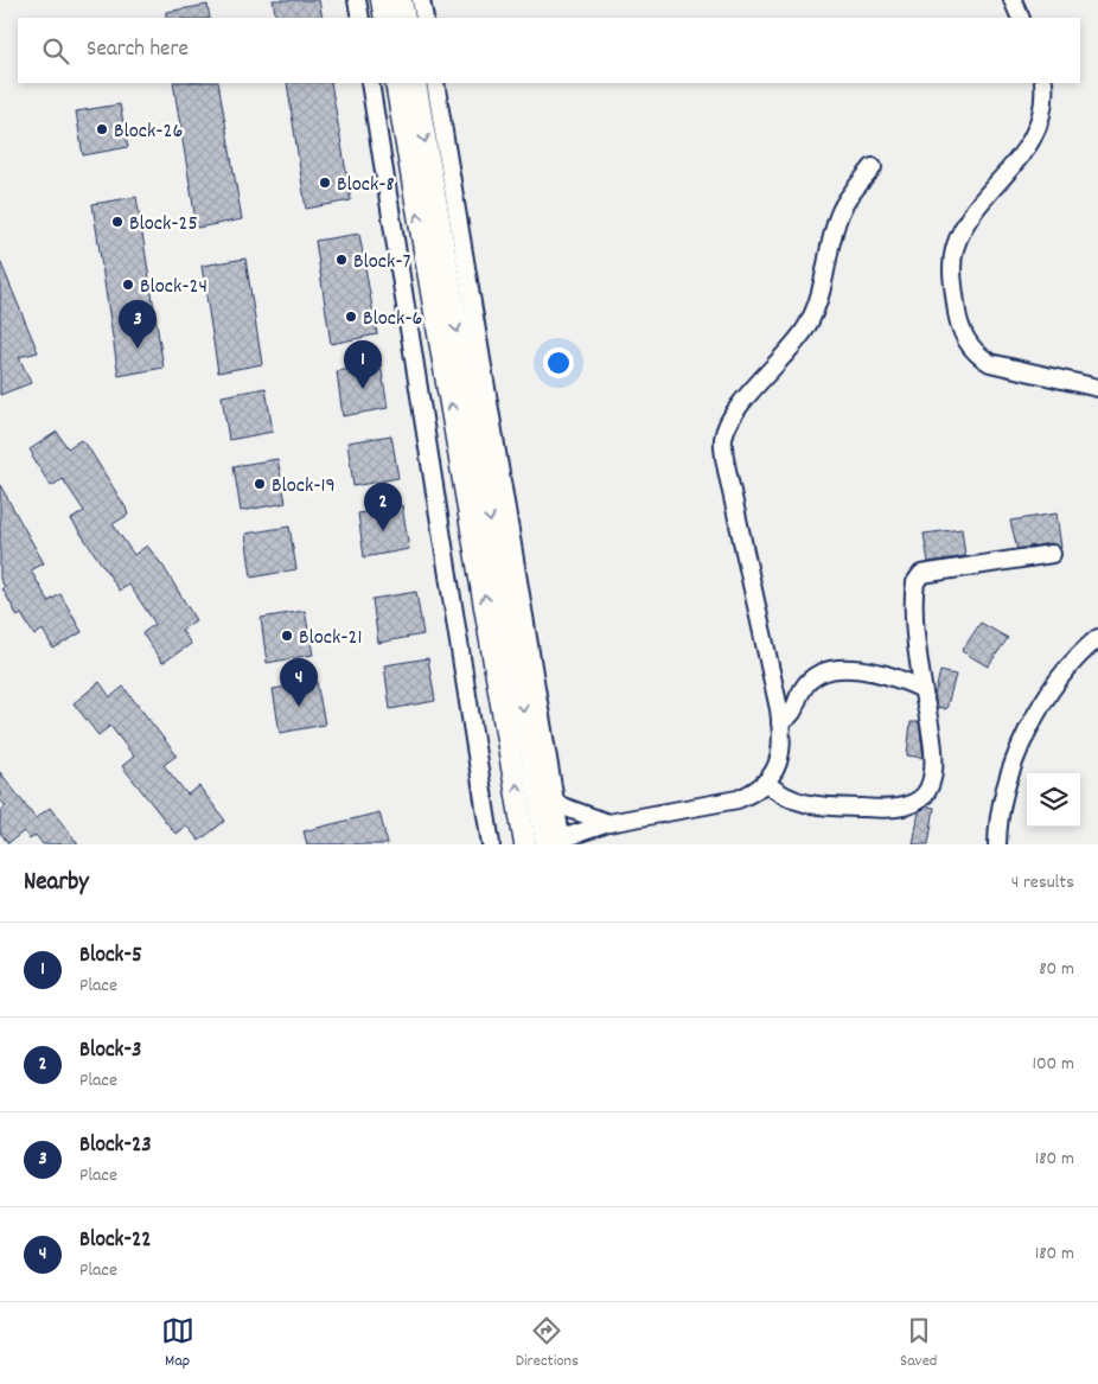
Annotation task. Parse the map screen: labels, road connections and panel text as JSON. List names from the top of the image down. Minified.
{"places":["Block-26","Block-8","Block-25","Block-7","Block-24","Block-6","Block-19","Block-21"],"page":{"search":"Search here","pins":["3","1","2","4"],"heading":["Nearby","4 results"],"list":[{"mark":"1","name":"Block-5","note":"Place","value":"80 m"},{"mark":"2","name":"Block-3","note":"Place","value":"100 m"},{"mark":"3","name":"Block-23","note":"Place","value":"180 m"},{"mark":"4","name":"Block-22","note":"Place","value":"180 m"}],"nav":["Map","Directions","Saved"]}}
